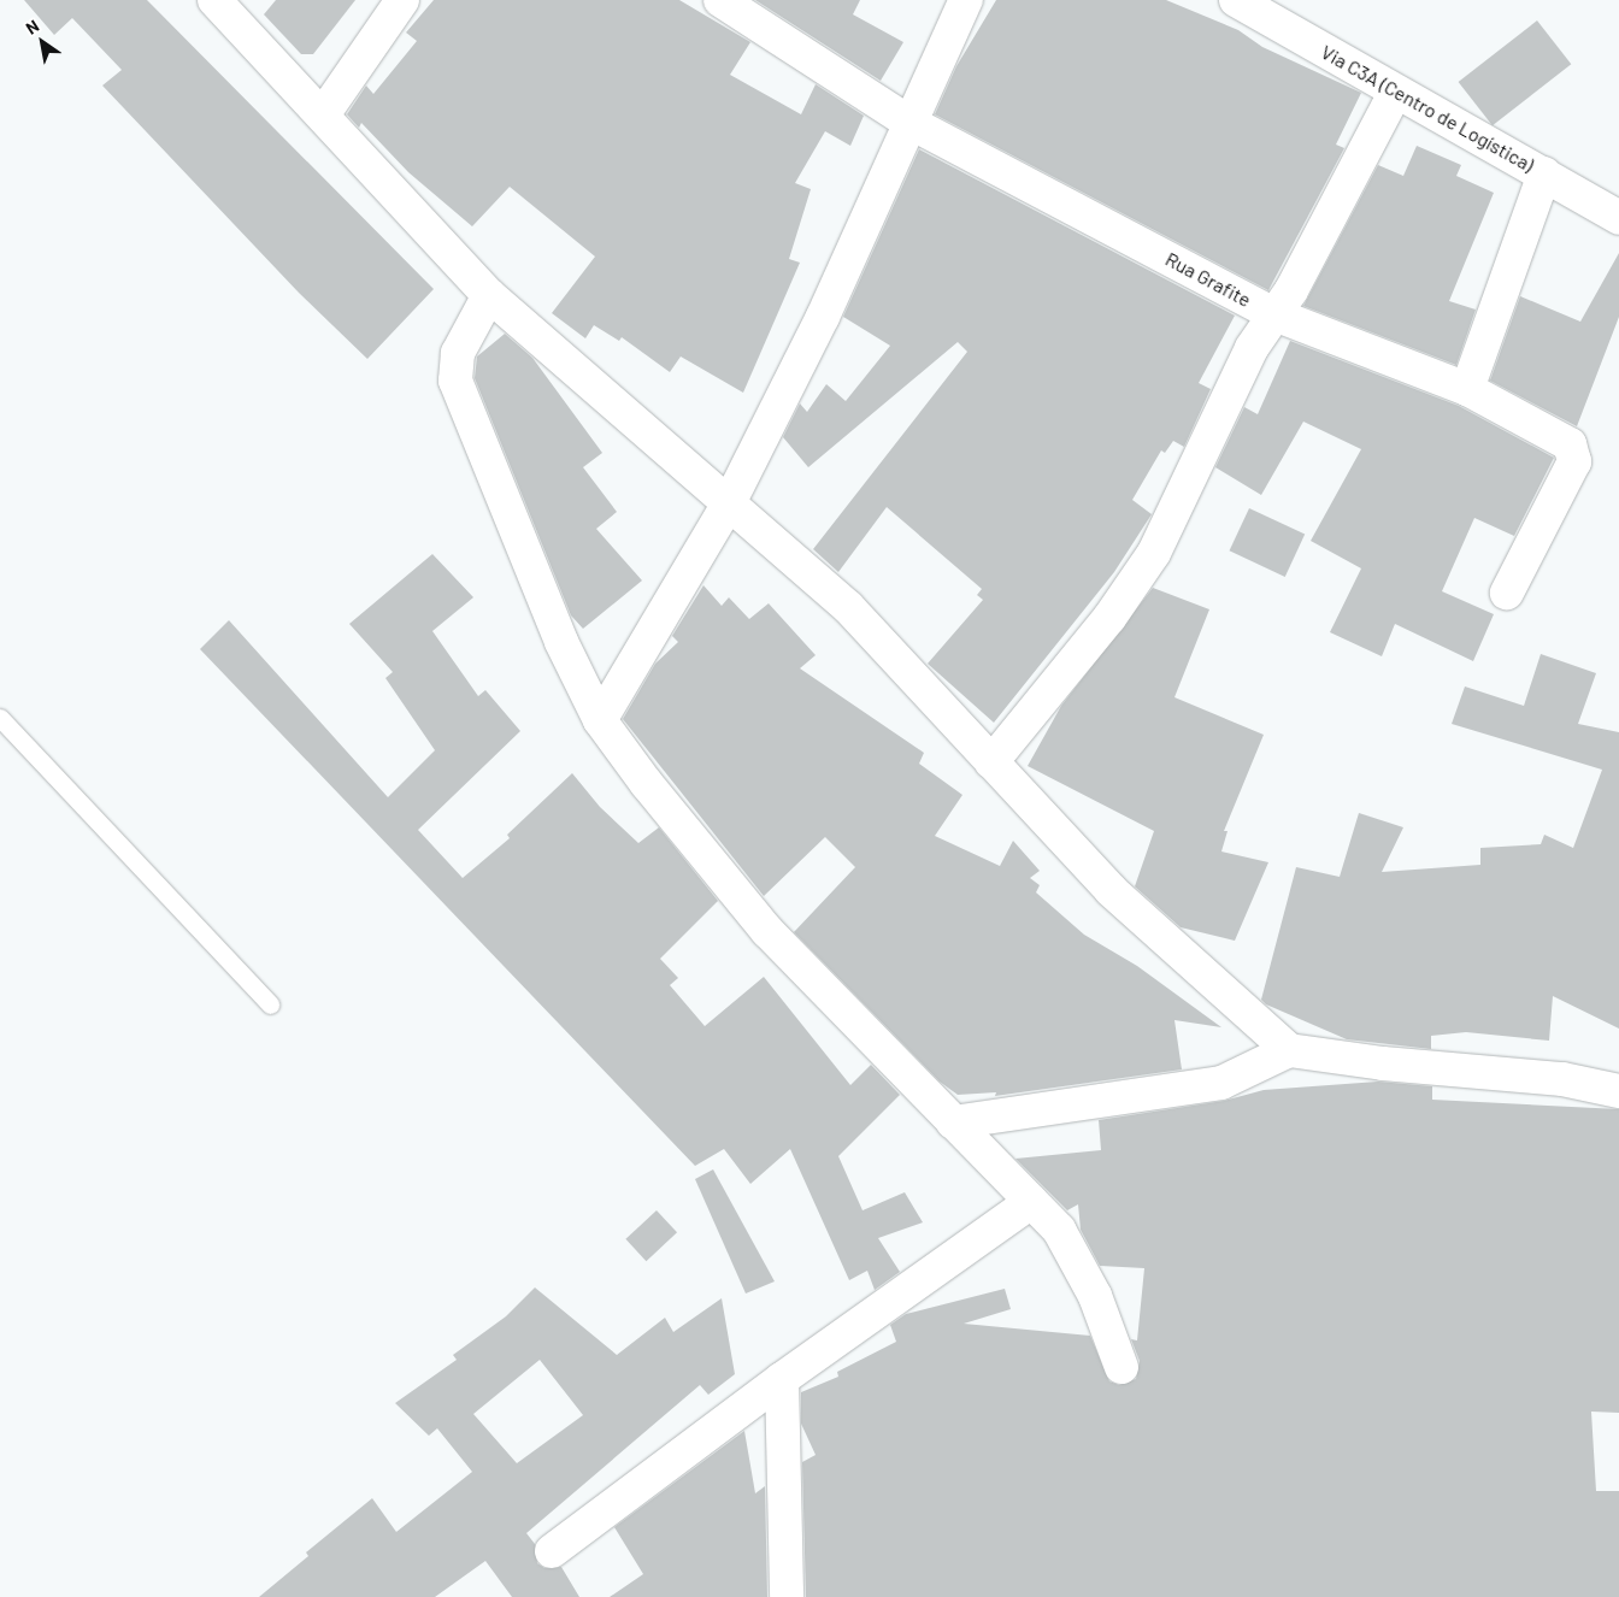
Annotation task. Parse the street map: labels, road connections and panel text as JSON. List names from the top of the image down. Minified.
{"streets":{"street":["Via C3A (Centro de Logística)","Rua Grafite"]},"north":"top left"}
